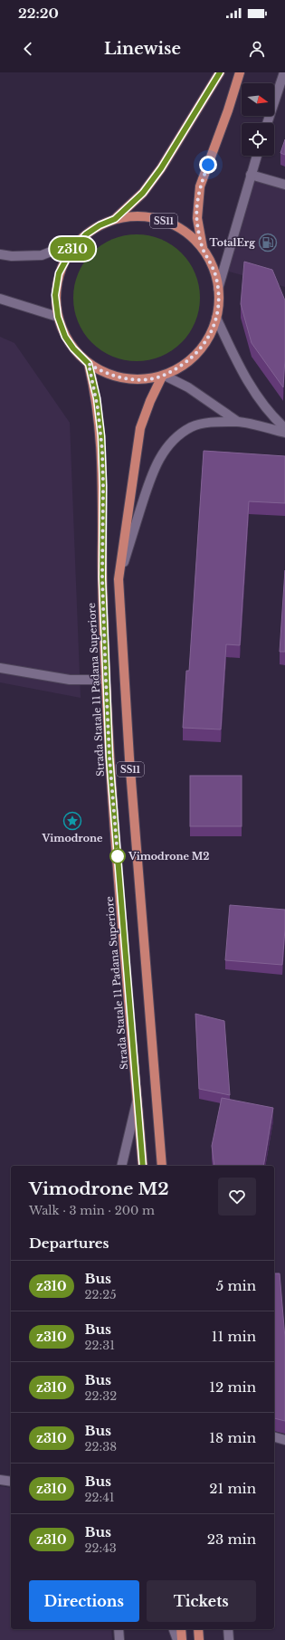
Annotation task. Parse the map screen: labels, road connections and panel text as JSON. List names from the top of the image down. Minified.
{"streets":{"main road":["SS11","Strada Statale 11 Padana Superiore"]},"crossings":[["SS11","Strada Statale 11 Padana Superiore"]],"places":{"fuel station":["TotalErg"],"place":["Vimodrone"],"other":["Vimodrone M2"]},"lines":["bus line z310"],"north":"right","page":{"status":"22:20","header":"Linewise","on_map":"z310","heading":[["Vimodrone M2","Walk · 3 min · 200 m"],"Departures"],"list":[{"mark":"z310","name":"Bus","note":"22:25","value":"5 min"},{"mark":"z310","name":"Bus","note":"22:31","value":"11 min"},{"mark":"z310","name":"Bus","note":"22:32","value":"12 min"},{"mark":"z310","name":"Bus","note":"22:38","value":"18 min"},{"mark":"z310","name":"Bus","note":"22:41","value":"21 min"},{"mark":"z310","name":"Bus","note":"22:43","value":"23 min"}],"buttons":["Directions","Tickets"]}}
